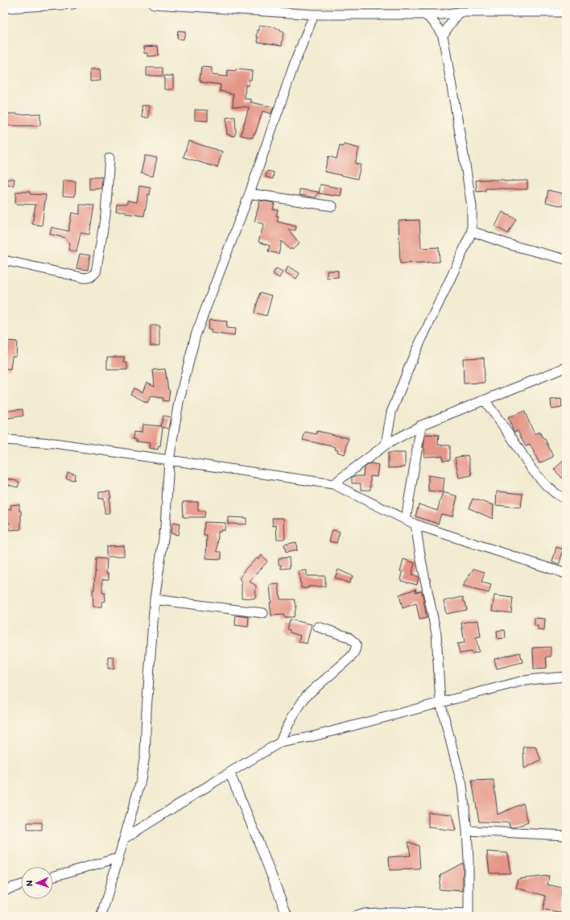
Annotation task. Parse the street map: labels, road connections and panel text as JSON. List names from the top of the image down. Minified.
{"north":"left"}
